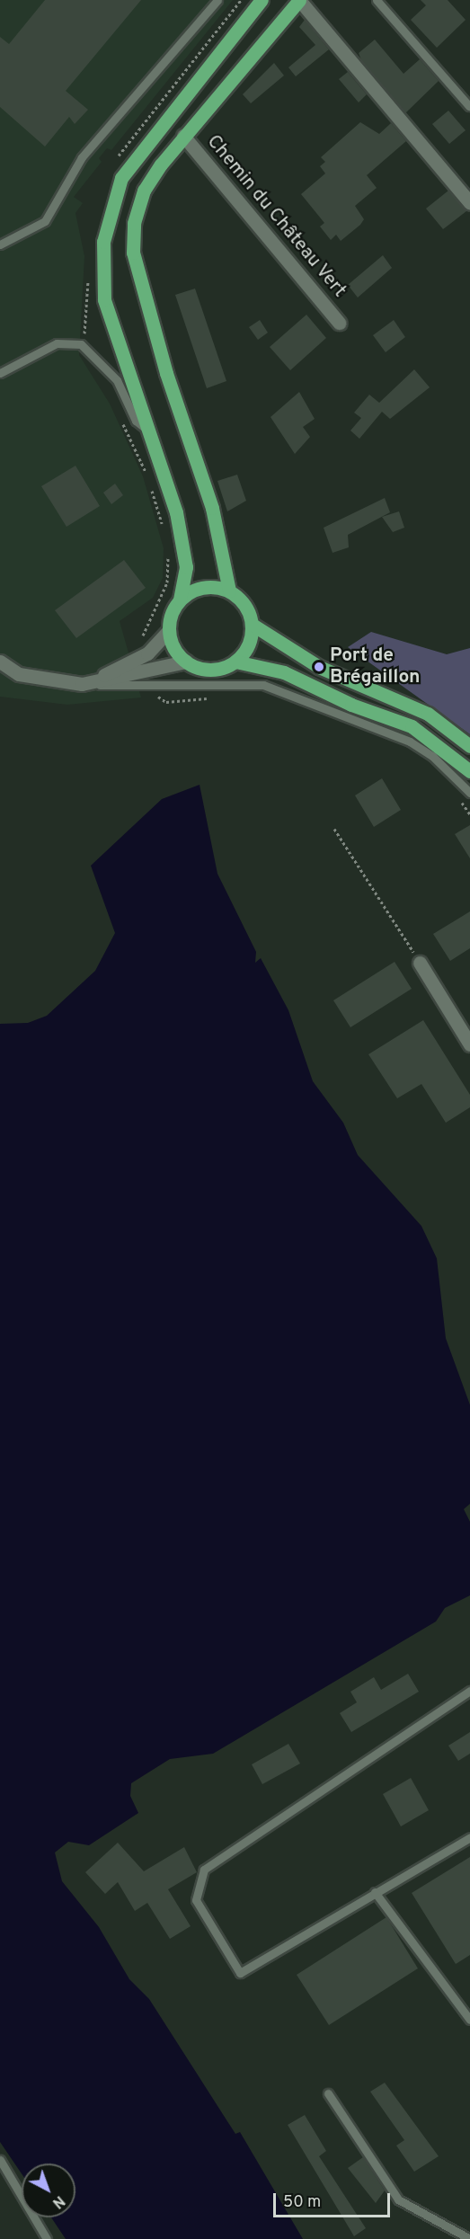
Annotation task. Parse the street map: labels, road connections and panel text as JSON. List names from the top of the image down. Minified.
{"streets":{"street":["Chemin du Château Vert"]},"places":["Port de Brégaillon"],"scale_bar":"50 m","north":"bottom right"}
